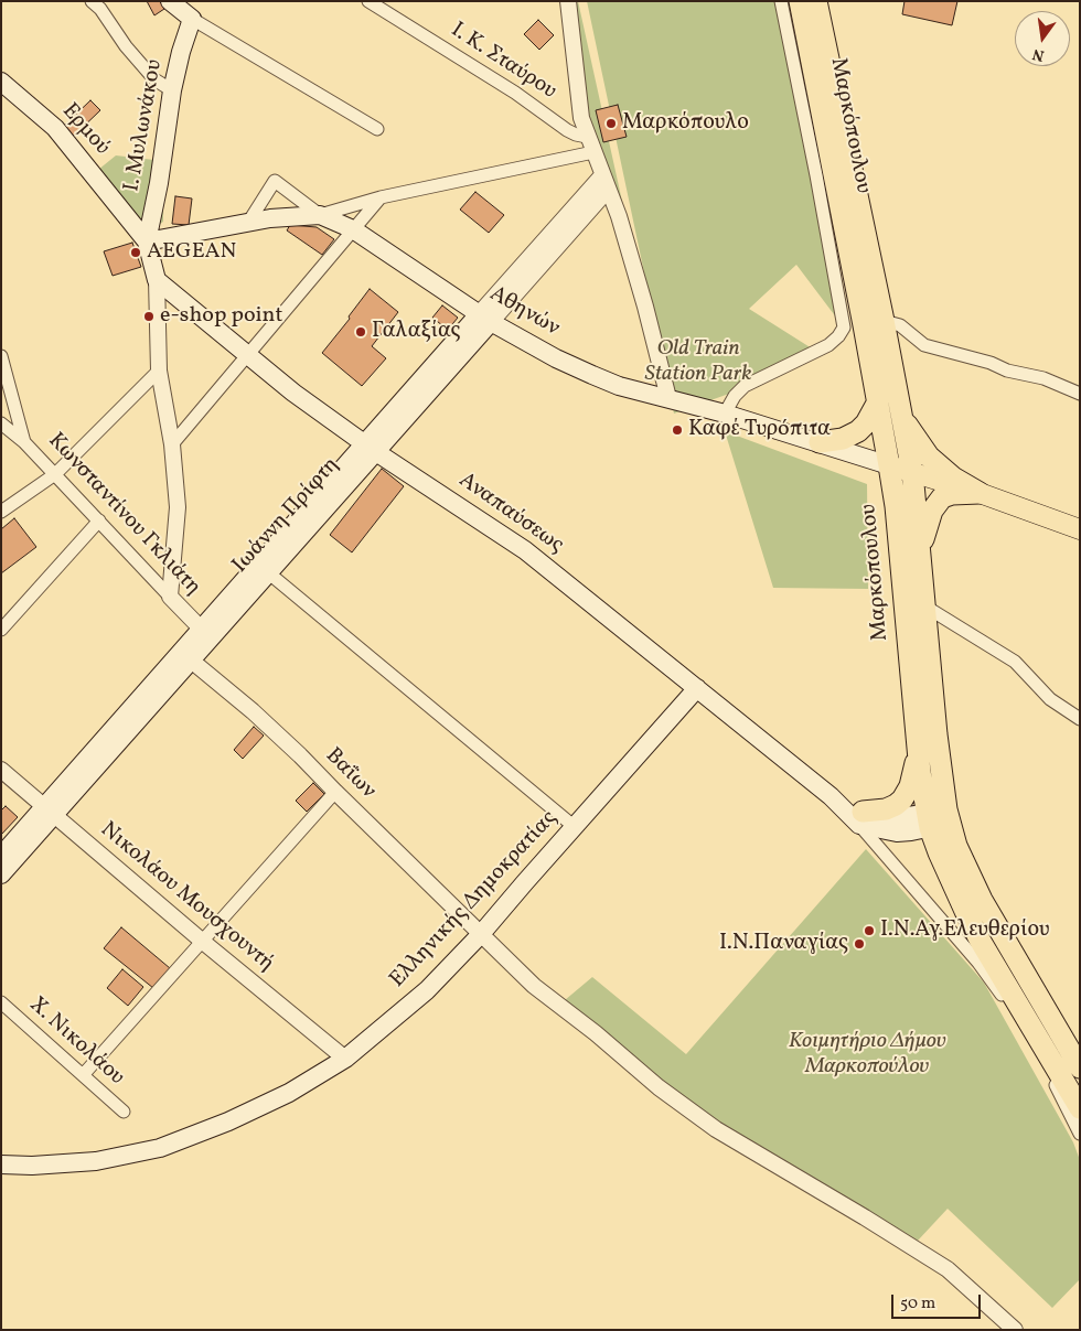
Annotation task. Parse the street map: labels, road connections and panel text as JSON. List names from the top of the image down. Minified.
{"streets":{"highway":["Μαρκόπουλου"],"main road":["Ι. Μυλωνάκου","Ερμού","Αθηνών","Αναπαύσεως","Ιωάννη Πρίφτη","Ελληνικής Δημοκρατίας"],"street":["Ι. Κ. Σταύρου","Κωνσταντίνου Γκλιάτη","Βαΐων","Νικολάου Μουσχουντή","Χ. Νικολάου"]},"crossings":[["Ι. Μυλωνάκου","Ερμού"],["Ι. Μυλωνάκου","Αθηνών"],["Μαρκόπουλου","Αθηνών"],["Μαρκόπουλου","Αναπαύσεως"],["Ερμού","Αθηνών"],["Αθηνών","Ιωάννη Πρίφτη"],["Αναπαύσεως","Ιωάννη Πρίφτη"],["Αναπαύσεως","Ελληνικής Δημοκρατίας"],["Κωνσταντίνου Γκλιάτη","Ιωάννη Πρίφτη"],["Ιωάννη Πρίφτη","Βαΐων"],["Ιωάννη Πρίφτη","Νικολάου Μουσχουντή"],["Βαΐων","Ελληνικής Δημοκρατίας"],["Νικολάου Μουσχουντή","Ελληνικής Δημοκρατίας"]],"parks":["Old Train Station Park","Κοιμητήριο Δήμου Μαρκοπούλου"],"places":["Μαρκόπουλο","AEGEAN","e-shop point","Γαλαξίας","Καφέ Τυρóπιτα","Ι.Ν.Αγ.Ελευθερίου","Ι.Ν.Παναγίας"],"scale_bar":"50 m","north":"bottom"}
